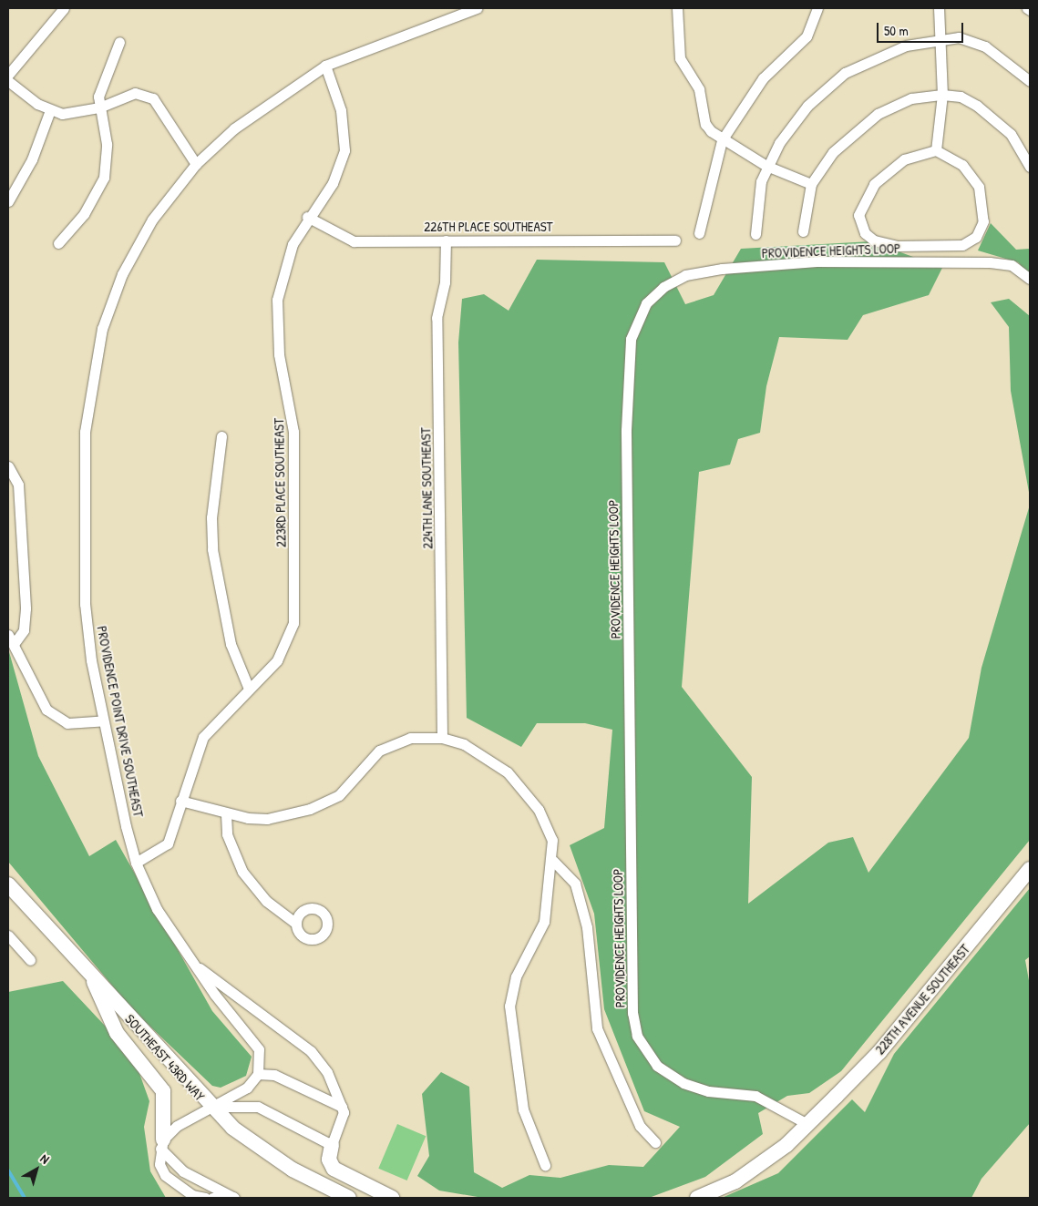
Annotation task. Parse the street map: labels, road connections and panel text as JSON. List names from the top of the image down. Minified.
{"streets":{"main road":["228TH AVENUE SOUTHEAST","SOUTHEAST 43RD WAY"],"street":["226TH PLACE SOUTHEAST","PROVIDENCE HEIGHTS LOOP","223RD PLACE SOUTHEAST","224TH LANE SOUTHEAST","PROVIDENCE POINT DRIVE SOUTHEAST"]},"crossings":[["226TH PLACE SOUTHEAST","223RD PLACE SOUTHEAST"],["226TH PLACE SOUTHEAST","224TH LANE SOUTHEAST"],["PROVIDENCE HEIGHTS LOOP","228TH AVENUE SOUTHEAST"],["223RD PLACE SOUTHEAST","PROVIDENCE POINT DRIVE SOUTHEAST"]],"scale_bar":"50 m","north":"top right"}
